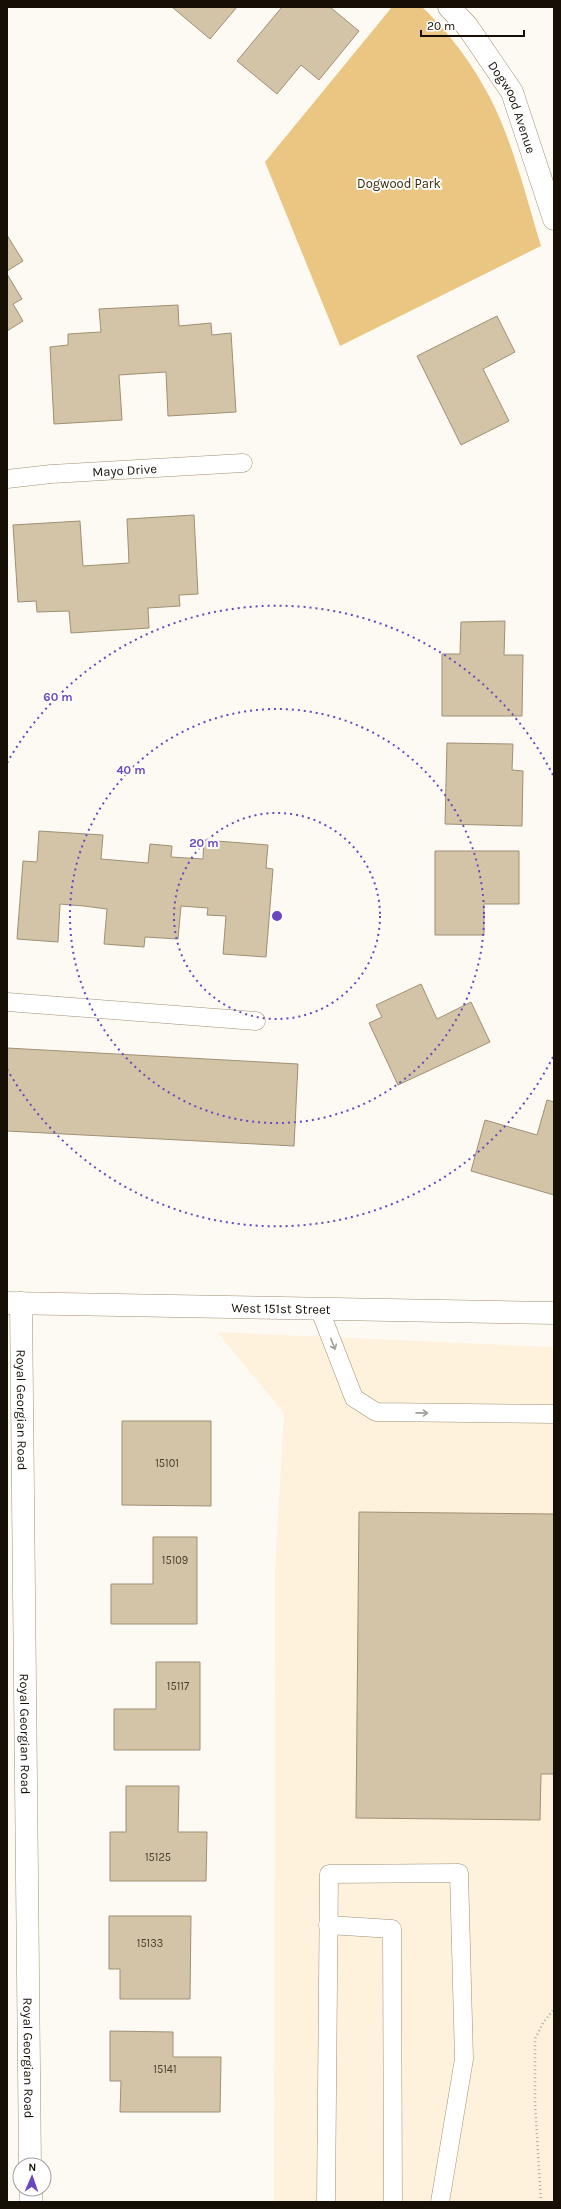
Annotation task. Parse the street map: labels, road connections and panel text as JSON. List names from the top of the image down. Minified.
{"streets":{"street":["Dogwood Avenue","West 151st Street","Royal Georgian Road"],"lane":["Mayo Drive"]},"crossings":[["West 151st Street","Royal Georgian Road"]],"parks":["Dogwood Park"],"house_numbers":["15101","15109","15117","15125","15133","15141"],"scale_bar":"20 m","north":"top","rings":["60 m","40 m","20 m"]}
